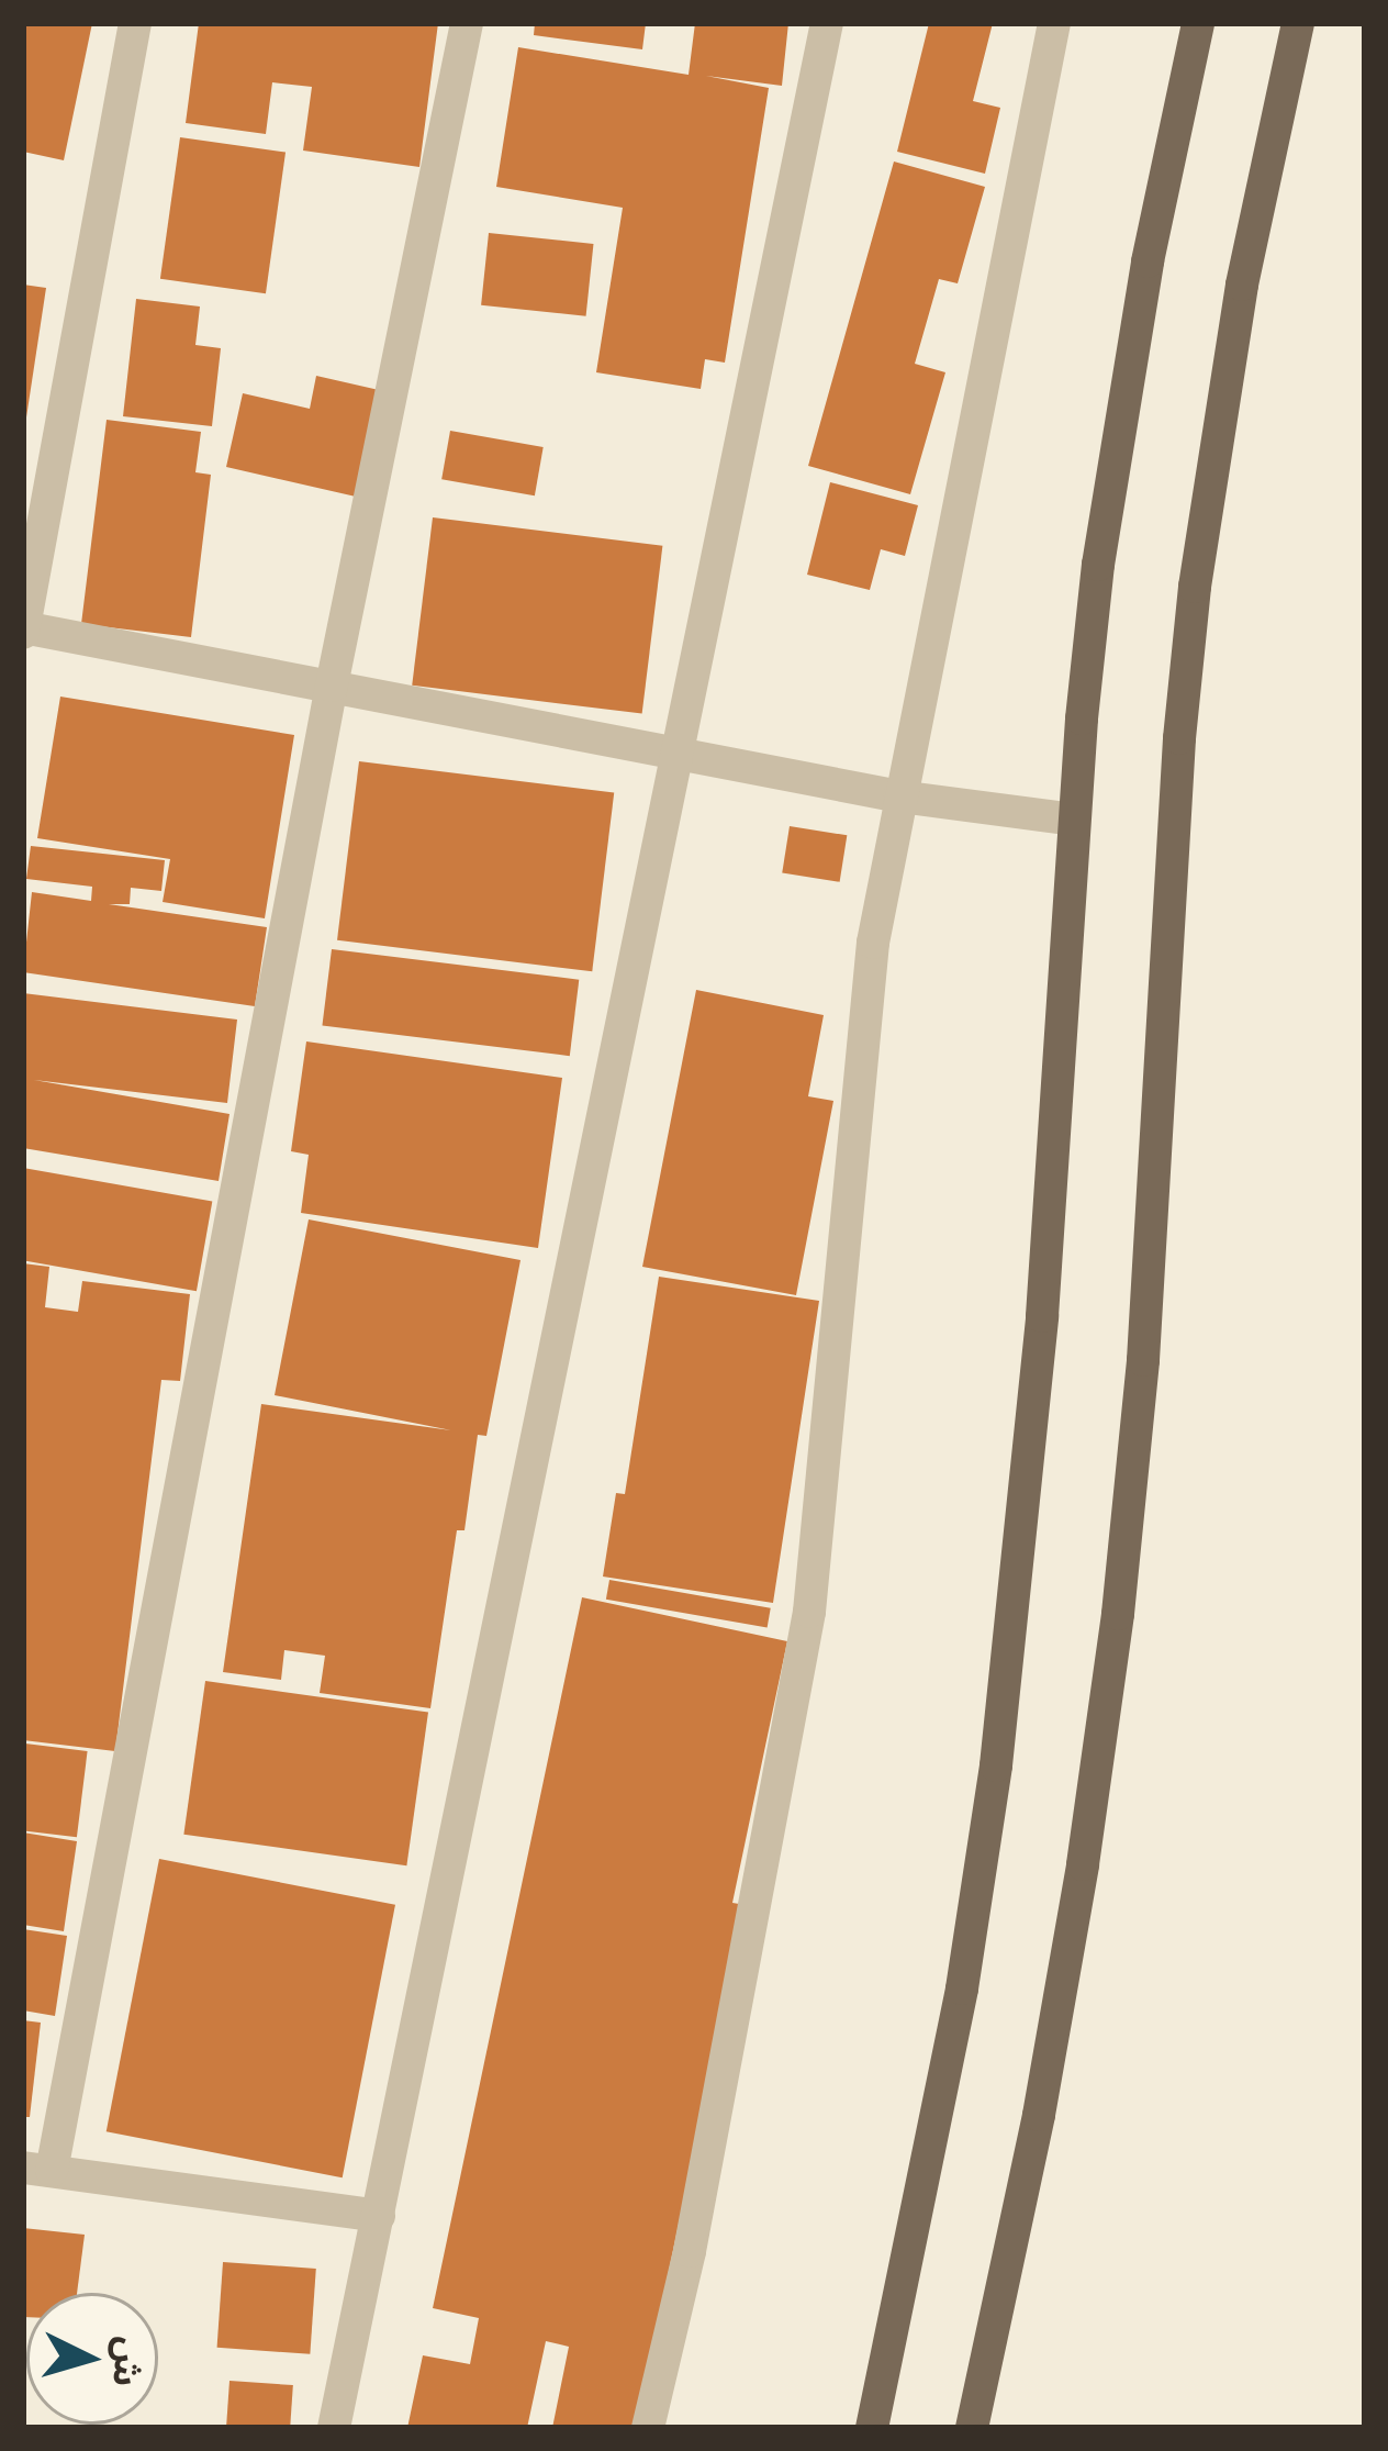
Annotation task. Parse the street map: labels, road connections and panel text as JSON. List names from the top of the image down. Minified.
{"north":"right"}
